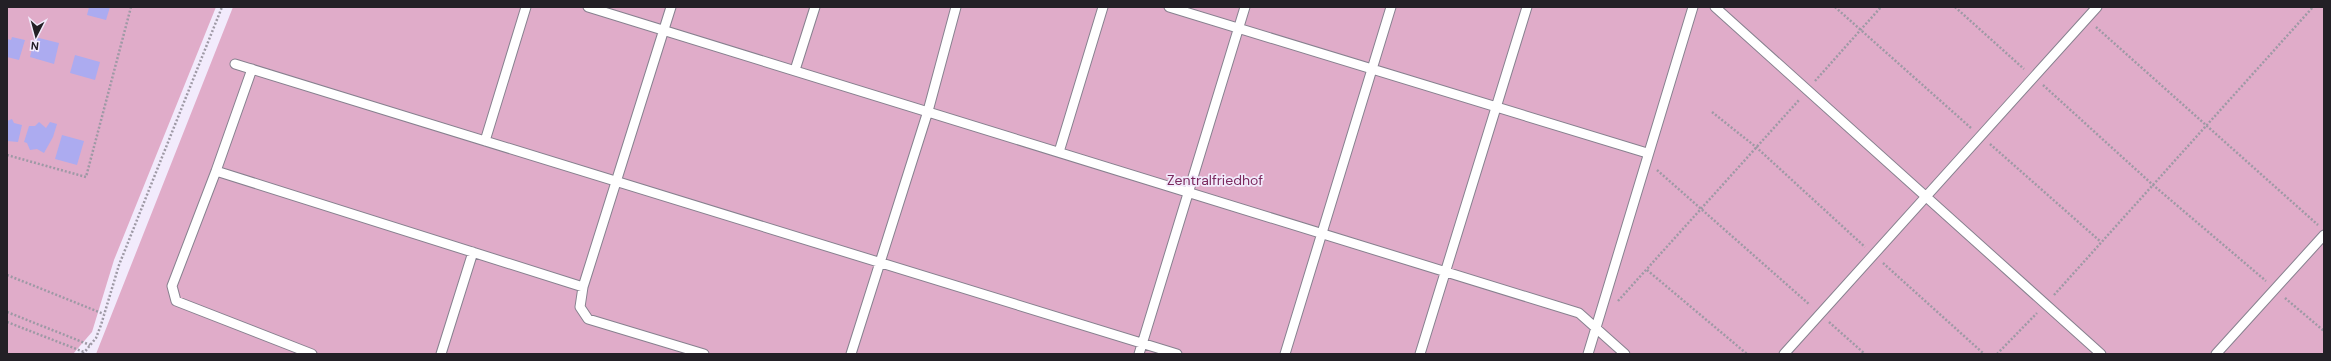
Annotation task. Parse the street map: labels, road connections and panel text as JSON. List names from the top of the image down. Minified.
{"parks":["Zentralfriedhof"],"north":"bottom"}
